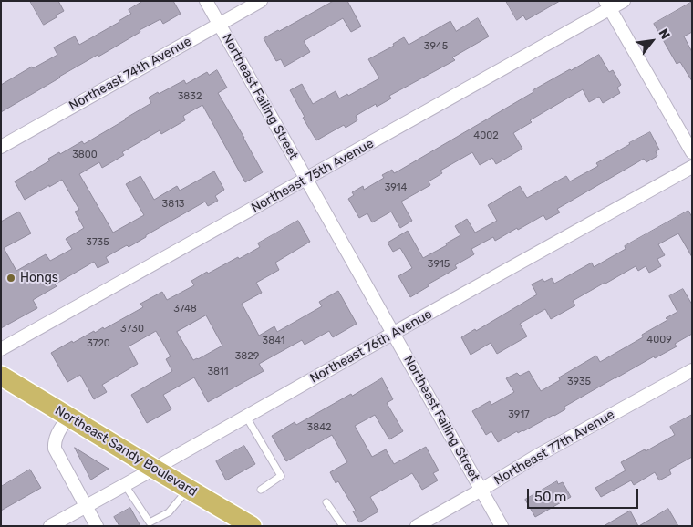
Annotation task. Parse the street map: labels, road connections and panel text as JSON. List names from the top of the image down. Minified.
{"streets":{"main road":["Northeast Sandy Boulevard"],"street":["Northeast 74th Avenue","Northeast Failing Street","Northeast 75th Avenue","Northeast 76th Avenue","Northeast 77th Avenue"]},"crossings":[["Northeast 74th Avenue","Northeast Failing Street"],["Northeast Failing Street","Northeast 75th Avenue"],["Northeast Failing Street","Northeast 76th Avenue"],["Northeast Failing Street","Northeast 77th Avenue"],["Northeast 76th Avenue","Northeast Sandy Boulevard"]],"places":["Hongs"],"house_numbers":["3945","3832","4002","3800","3914","3813","3735","3915","3748","3730","4009","3841","3720","3829","3811","3935","3917","3842"],"scale_bar":"50 m","north":"top right"}
